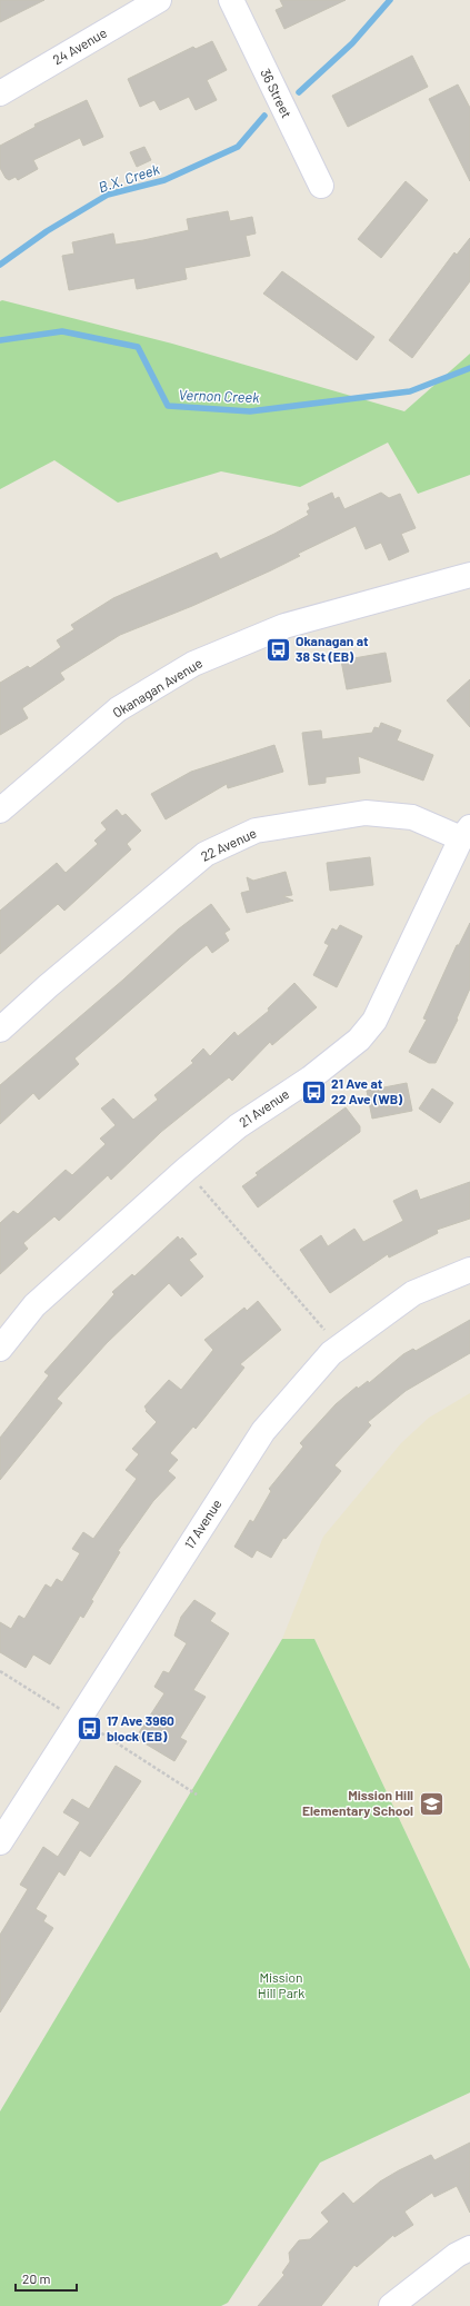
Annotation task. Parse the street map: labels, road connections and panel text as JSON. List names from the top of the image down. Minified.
{"streets":{"street":["24 Avenue","36 Street","Okanagan Avenue","22 Avenue","21 Avenue","17 Avenue"]},"crossings":[["22 Avenue","21 Avenue"]],"water":["B.X. Creek","Vernon Creek"],"parks":["Mission Hill Park"],"places":{"bus stop":["Okanagan at 38 St (EB)","21 Ave at 22 Ave (WB)","17 Ave 3960 block (EB)"],"school or university":["Mission Hill Elementary School"]},"scale_bar":"20 m"}
